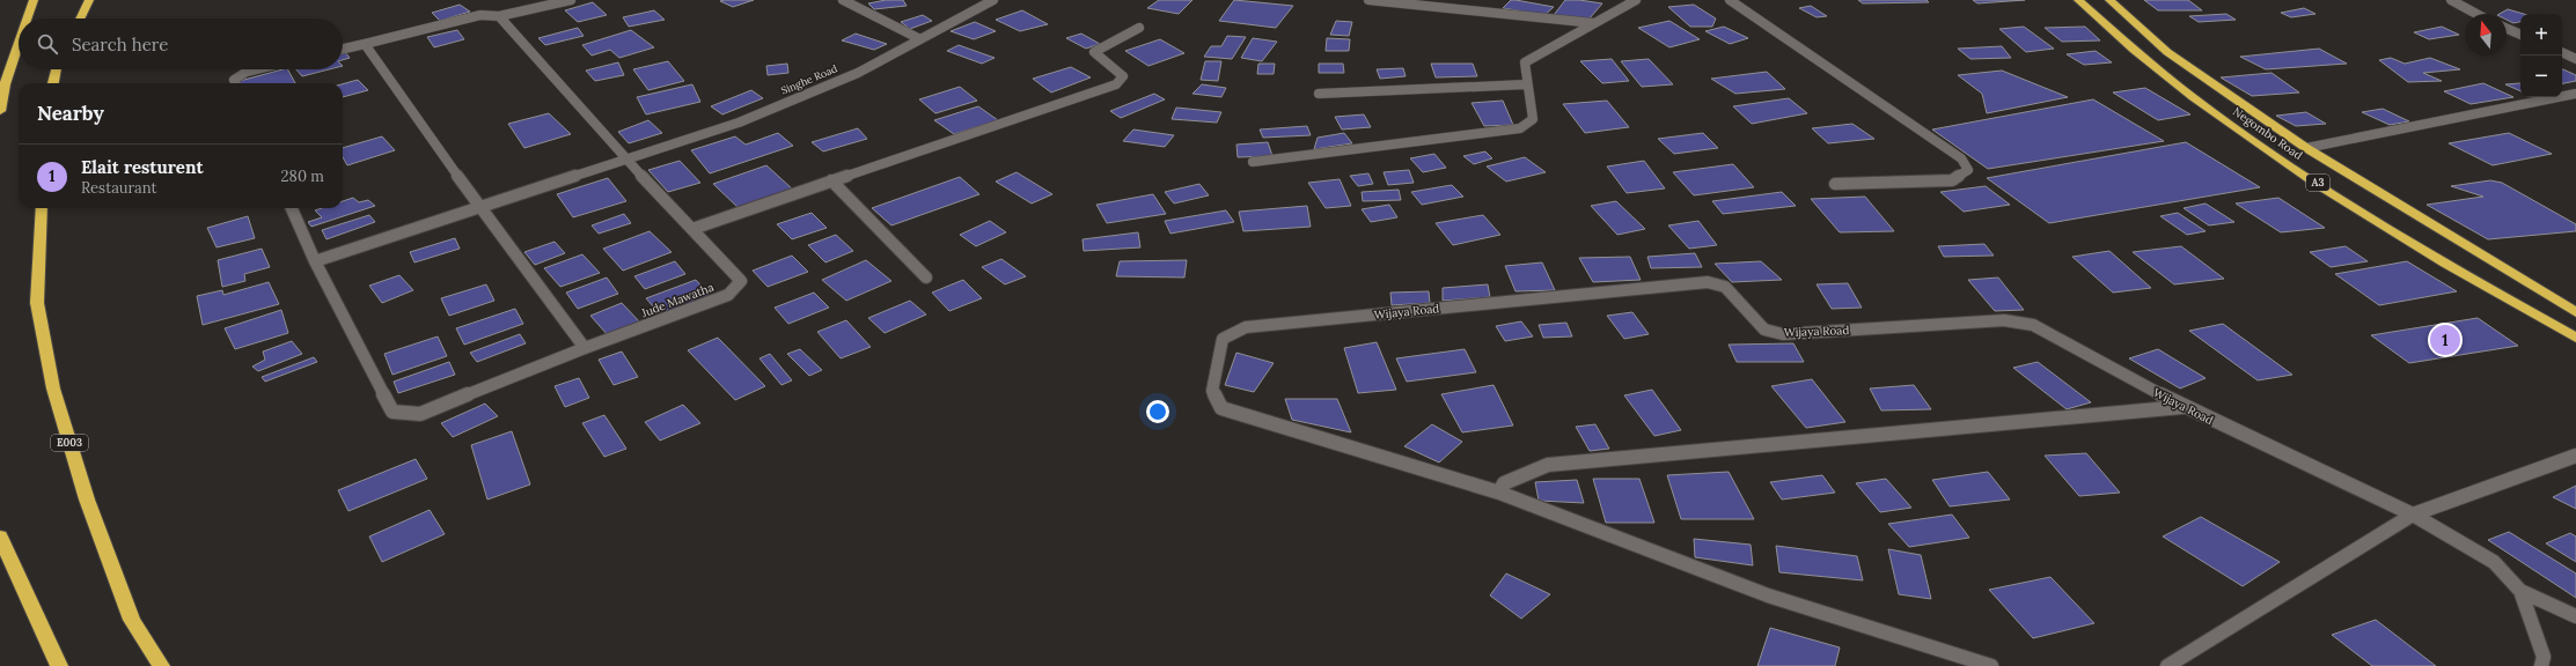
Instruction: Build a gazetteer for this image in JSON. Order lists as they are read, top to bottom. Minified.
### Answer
{"streets":{"highway":["Negombo Road","A3","E003"],"street":["Singhe Road","Jude Mawatha","Wijaya Road"]},"crossings":[["Singhe Road","Jude Mawatha"]],"north":"top","page":{"map_buttons":["+","−"],"search":"Search here","heading":"Nearby","list":[{"mark":"1","name":"Elait resturent","note":"Restaurant","value":"280 m"}],"pins":"1"}}
